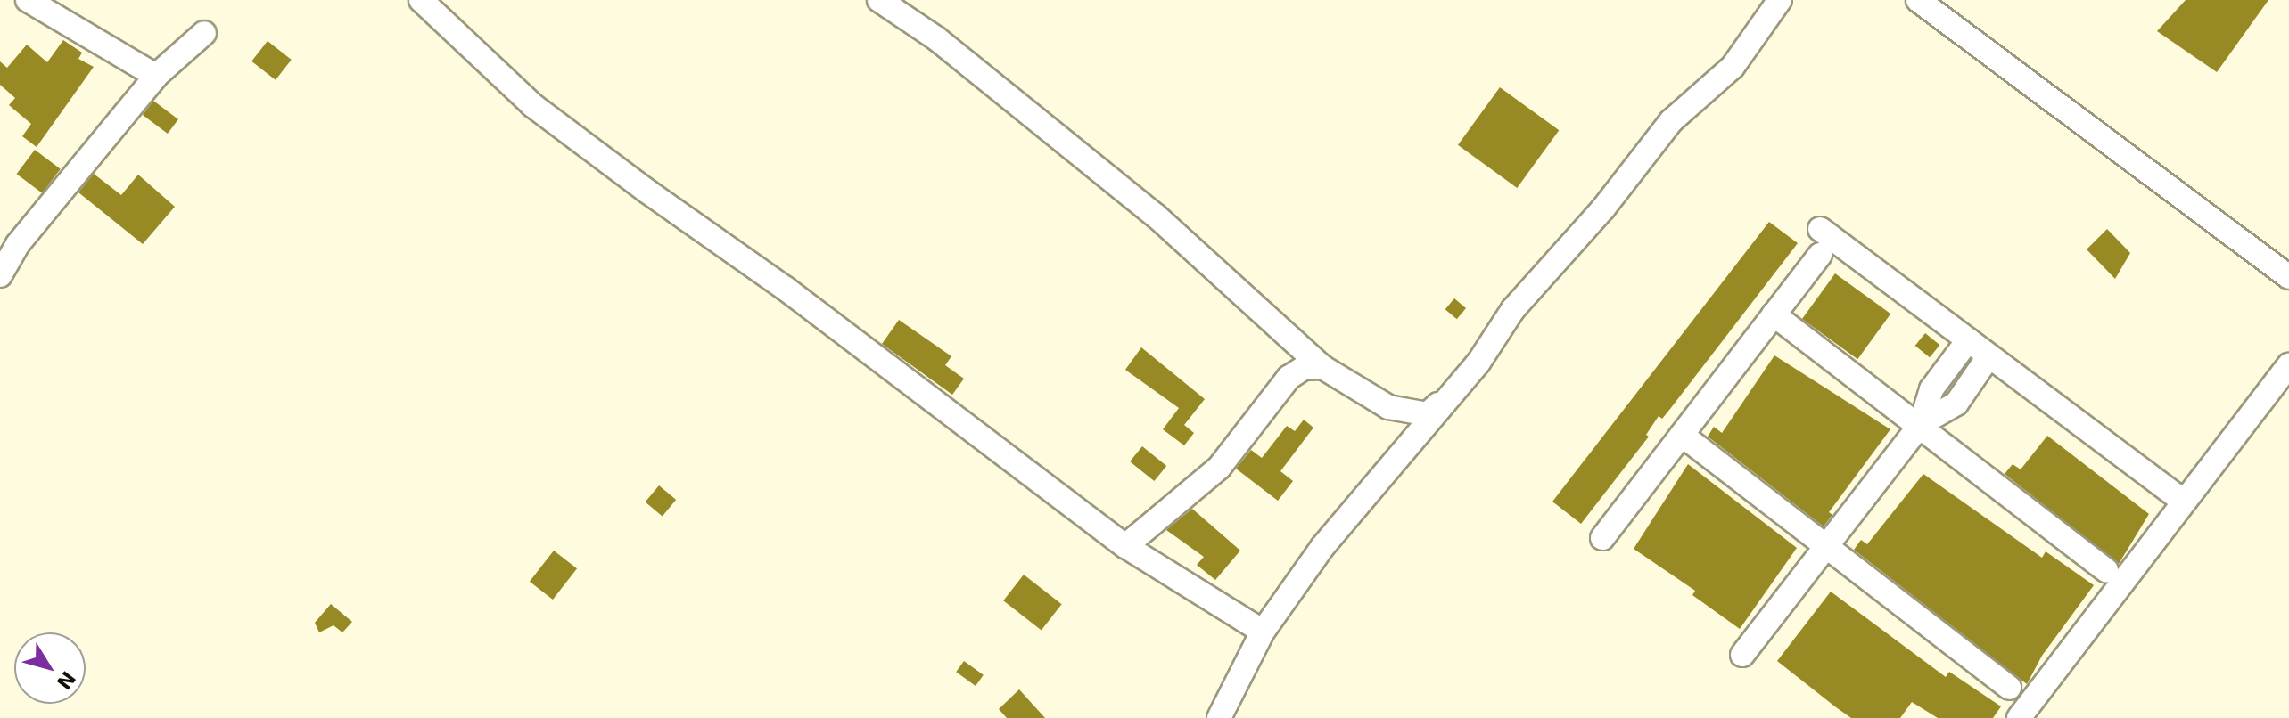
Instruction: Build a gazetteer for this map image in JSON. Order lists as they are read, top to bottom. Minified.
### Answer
{"north":"bottom right"}
